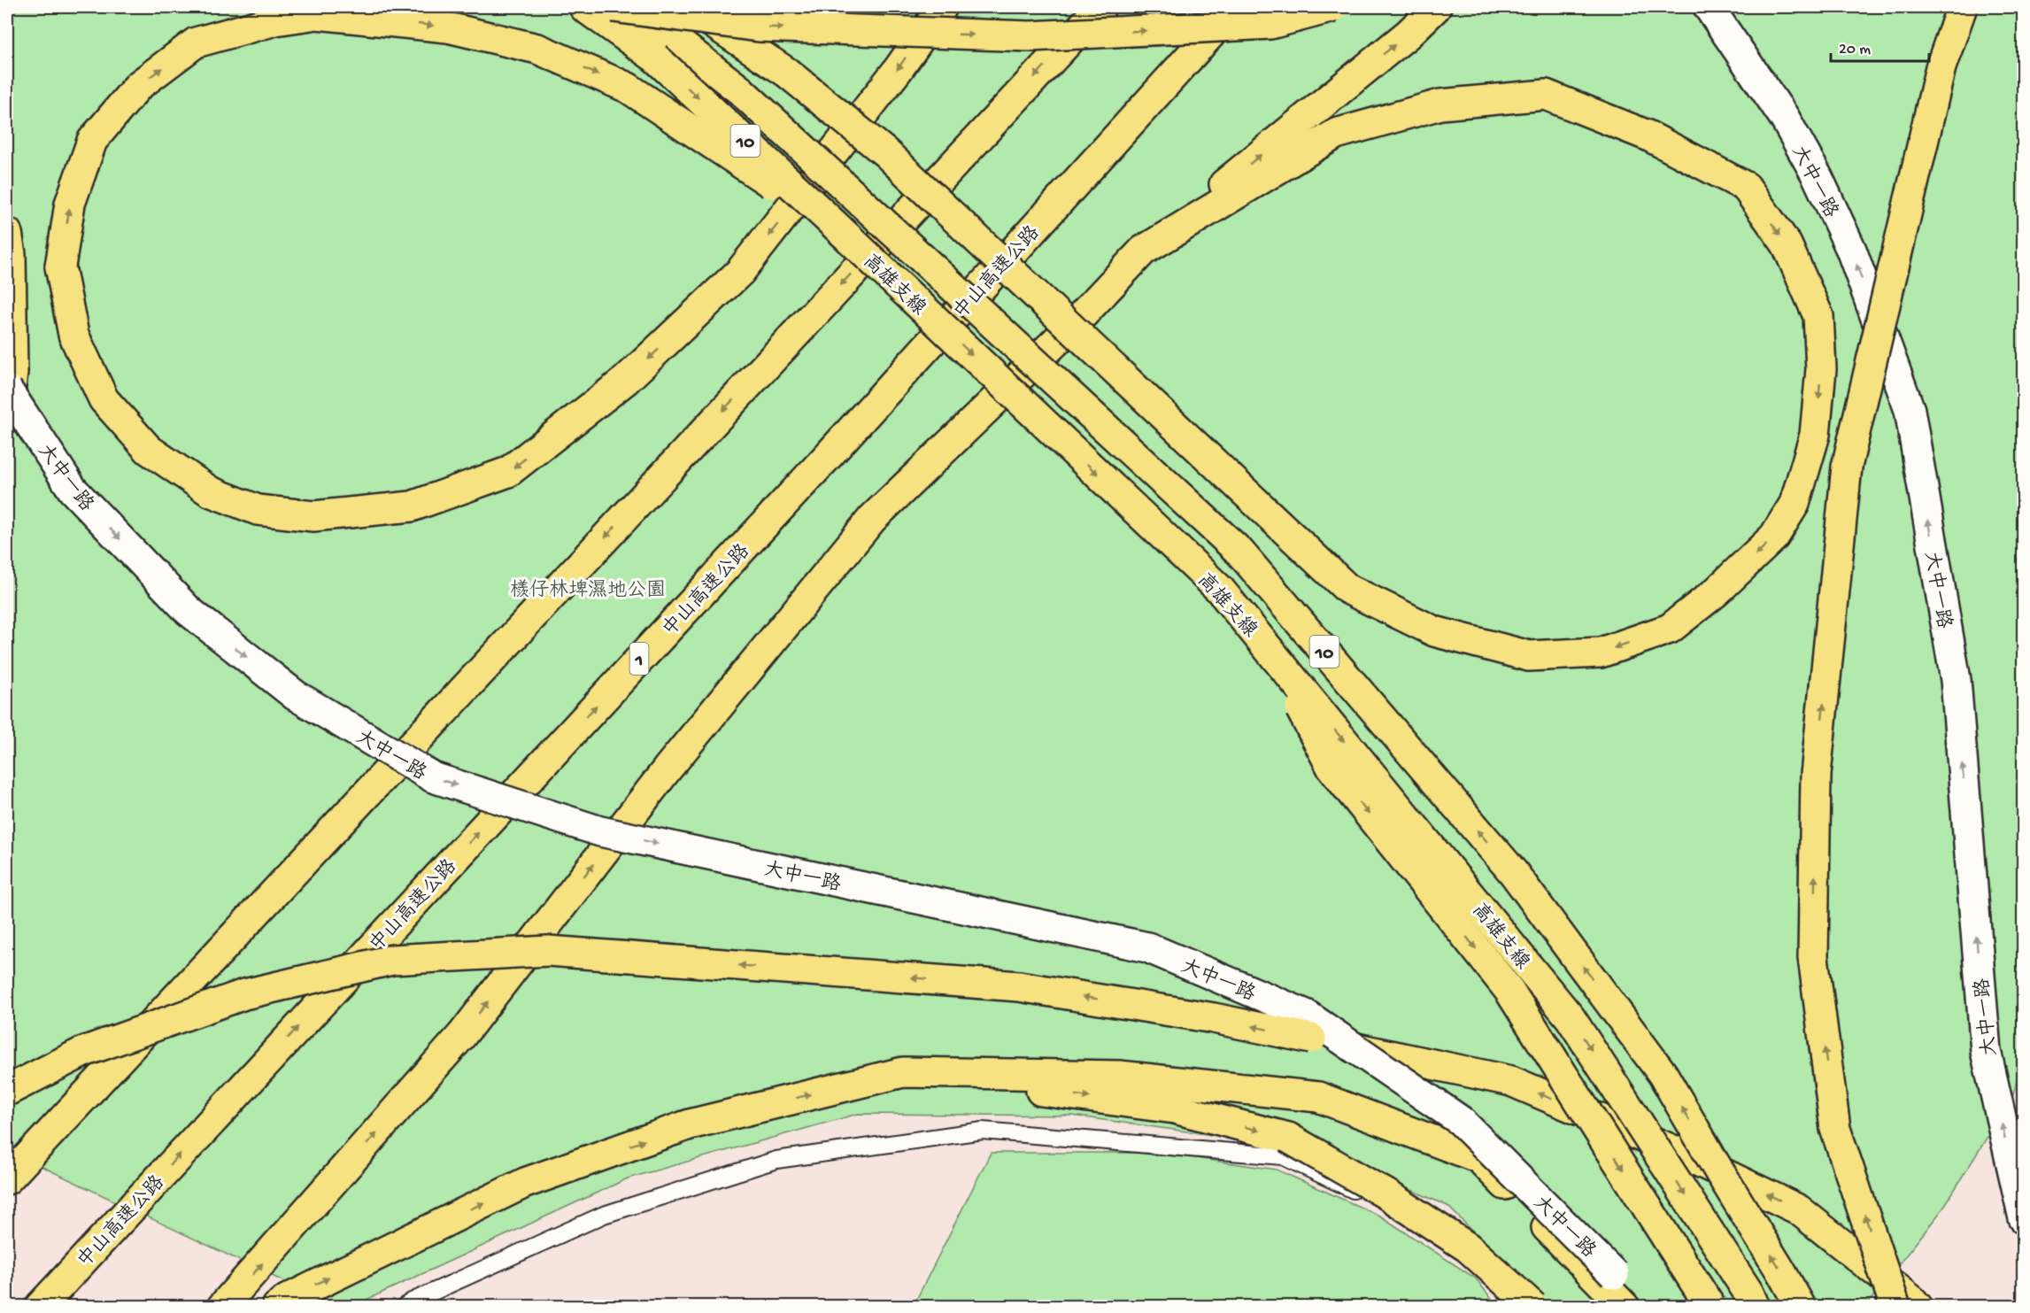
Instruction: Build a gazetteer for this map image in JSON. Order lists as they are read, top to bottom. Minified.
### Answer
{"streets":{"highway":["10","中山高速公路","高雄支線","1"],"street":["大中一路"]},"parks":["檨仔林埤濕地公園"],"scale_bar":"20 m"}
